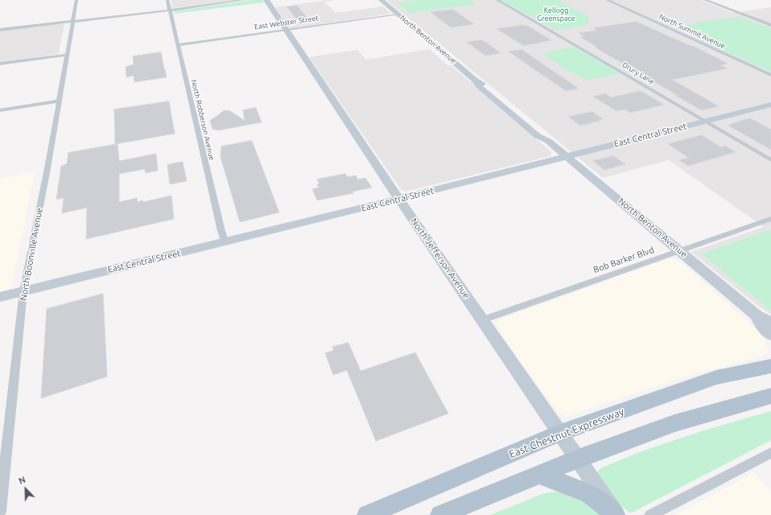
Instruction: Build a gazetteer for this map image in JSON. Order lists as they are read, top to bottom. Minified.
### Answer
{"streets":{"main road":["North Benton Avenue","East Central Street","North Jefferson Avenue","East Chestnut Expressway"],"street":["East Webster Street","North Summit Avenue","Drury Lane","North Robberson Avenue","North Boonville Avenue","Bob Barker Blvd"]},"crossings":[["East Webster Street","North Benton Avenue"],["East Webster Street","North Robberson Avenue"],["East Webster Street","North Jefferson Avenue"],["North Benton Avenue","East Central Street"],["North Benton Avenue","Bob Barker Blvd"],["Drury Lane","East Central Street"],["North Robberson Avenue","East Central Street"],["East Central Street","North Boonville Avenue"],["East Central Street","North Jefferson Avenue"],["North Jefferson Avenue","Bob Barker Blvd"],["North Jefferson Avenue","East Chestnut Expressway"]],"parks":["Kellogg Greenspace"],"north":"top left"}
